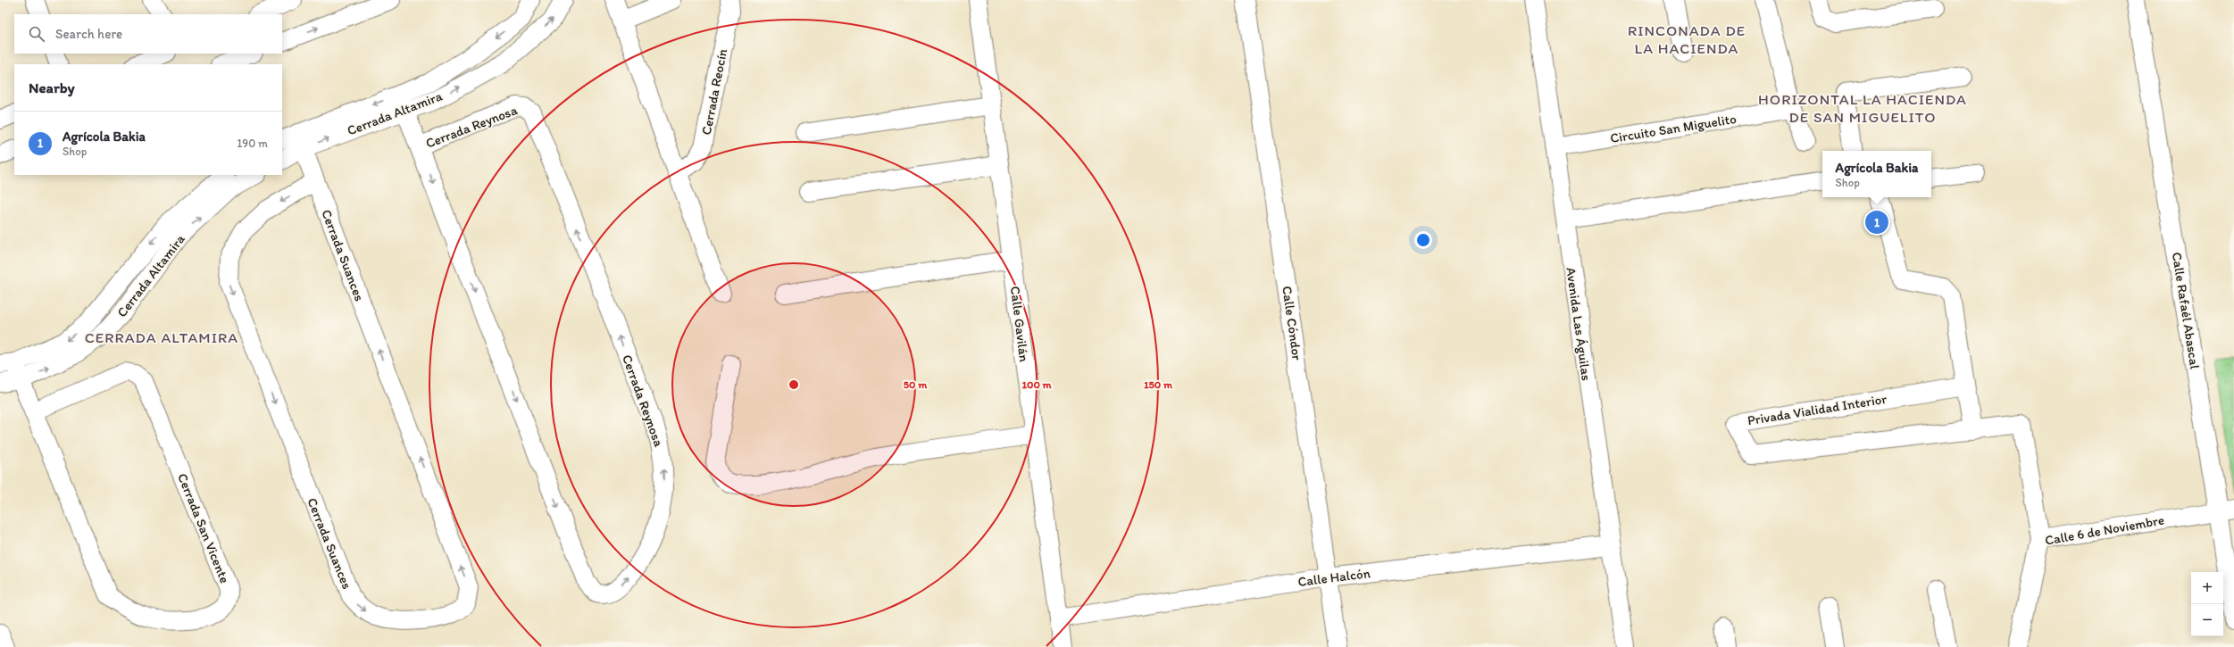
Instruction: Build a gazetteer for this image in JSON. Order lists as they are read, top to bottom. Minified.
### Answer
{"streets":{"street":["Cerrada Reocín","Cerrada Altamira","Cerrada Reynosa","Circuito San Miguelito","Cerrada Suances","Calle Rafaél Abascal","Calle Cóndor","Calle Gavilán","Avenida Las Águilas","Privada Vialidad Interior","Cerrada San Vicente","Calle 6 de Noviembre","Calle Halcón"]},"crossings":[["Cerrada Altamira","Cerrada Reynosa"],["Cerrada Altamira","Cerrada Suances"],["Cerrada Altamira","Cerrada San Vicente"],["Circuito San Miguelito","Avenida Las Águilas"],["Calle Rafaél Abascal","Calle 6 de Noviembre"],["Calle Cóndor","Calle Halcón"],["Calle Gavilán","Calle Halcón"],["Avenida Las Águilas","Calle Halcón"],["Privada Vialidad Interior","Calle 6 de Noviembre"]],"districts":["RINCONADA DE LA HACIENDA","HORIZONTAL LA HACIENDA DE SAN MIGUELITO","CERRADA ALTAMIRA"],"page":{"search":"Search here","heading":"Nearby","list":[{"mark":"1","name":"Agrícola Bakia","note":"Shop","value":"190 m"}],"popup":["Agrícola Bakia","Shop"],"pins":"1","map_buttons":["+","−"]},"rings":["50 m","100 m","150 m"]}
